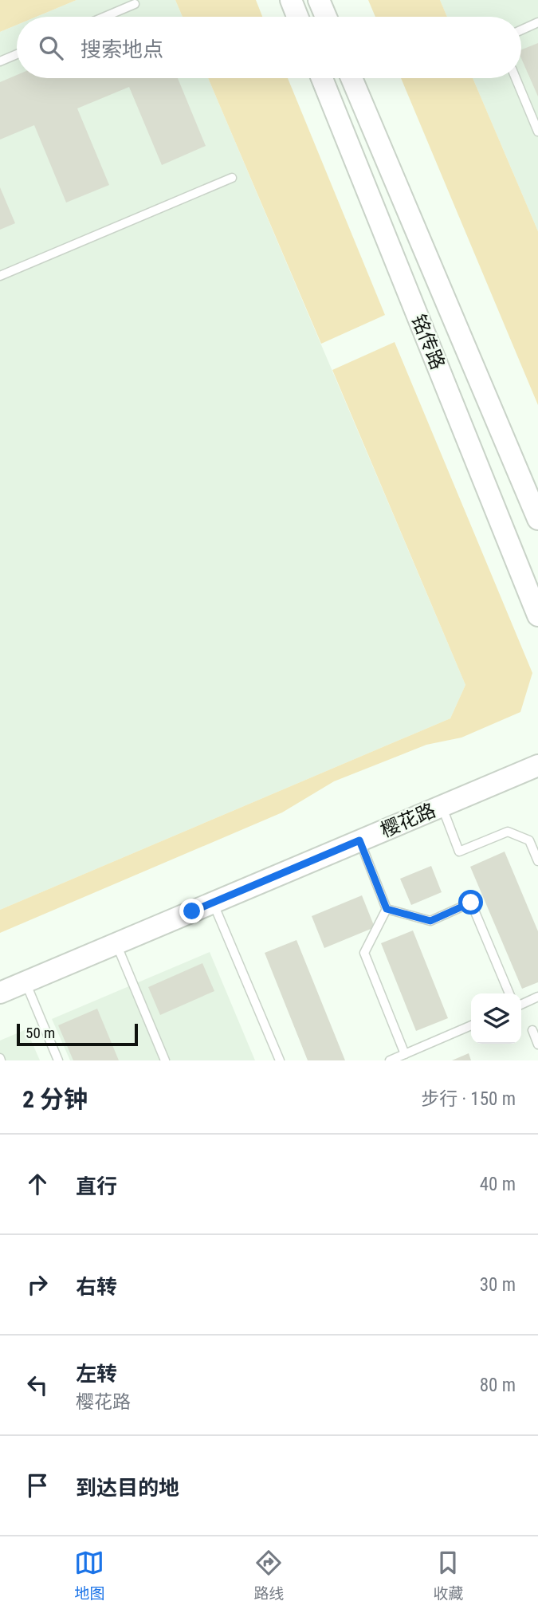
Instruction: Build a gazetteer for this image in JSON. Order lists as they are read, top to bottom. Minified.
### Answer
{"streets":{"main road":["铭传路","樱花路"]},"scale_bar":"50 m","page":{"search":"搜索地点","scale":"50 m","heading":["2 分钟","步行 · 150 m"],"list":[["直行","40 m"],["右转","30 m"],["左转","樱花路","80 m"],"到达目的地"],"nav":["地图","路线","收藏"]}}
